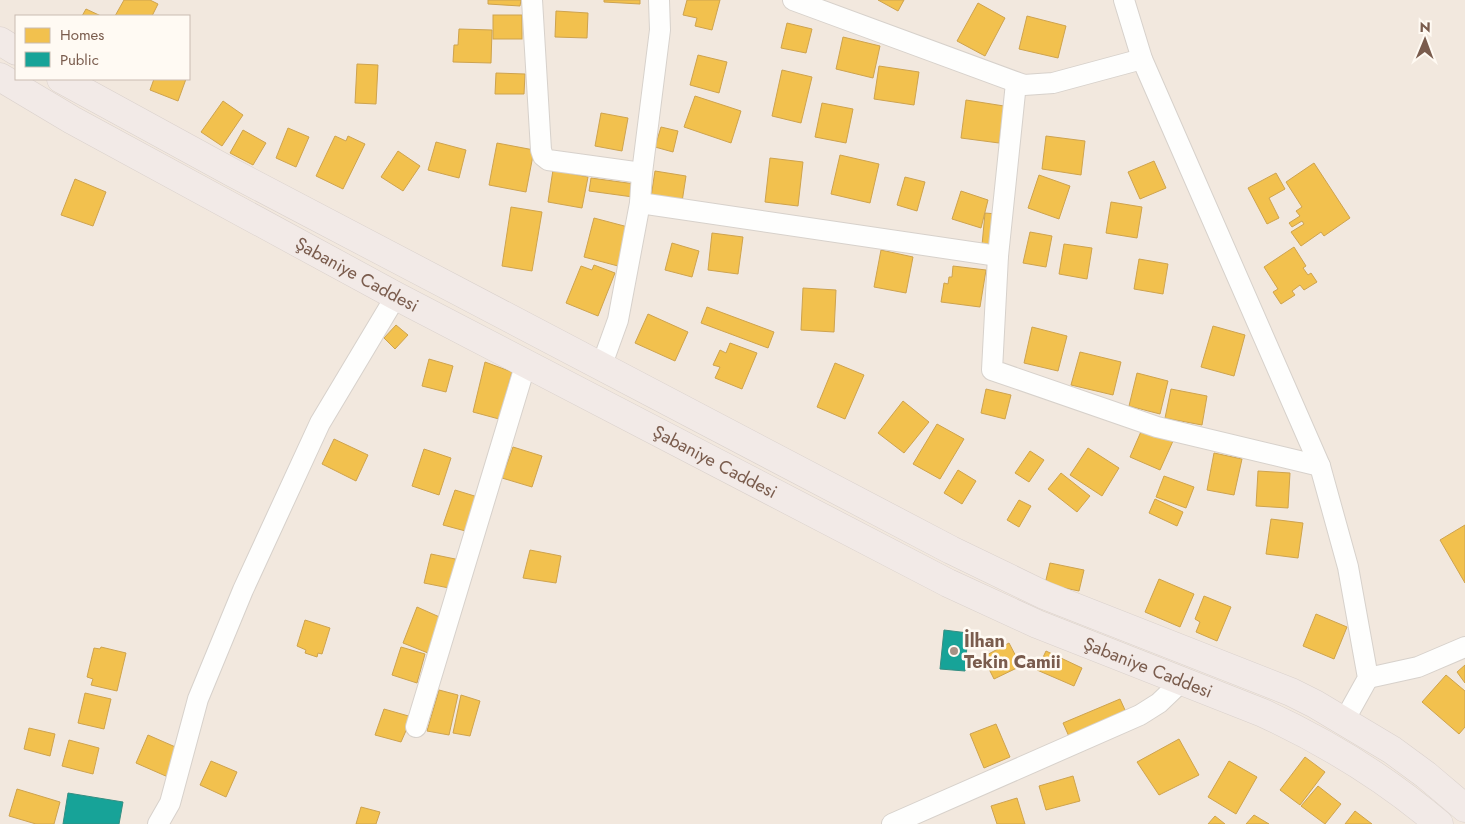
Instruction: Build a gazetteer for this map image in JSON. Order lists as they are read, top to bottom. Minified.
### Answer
{"streets":{"highway":["Şabaniye Caddesi"]},"places":["İlhan Tekin Camii"],"legend":["Homes","Public"],"north":"top"}
